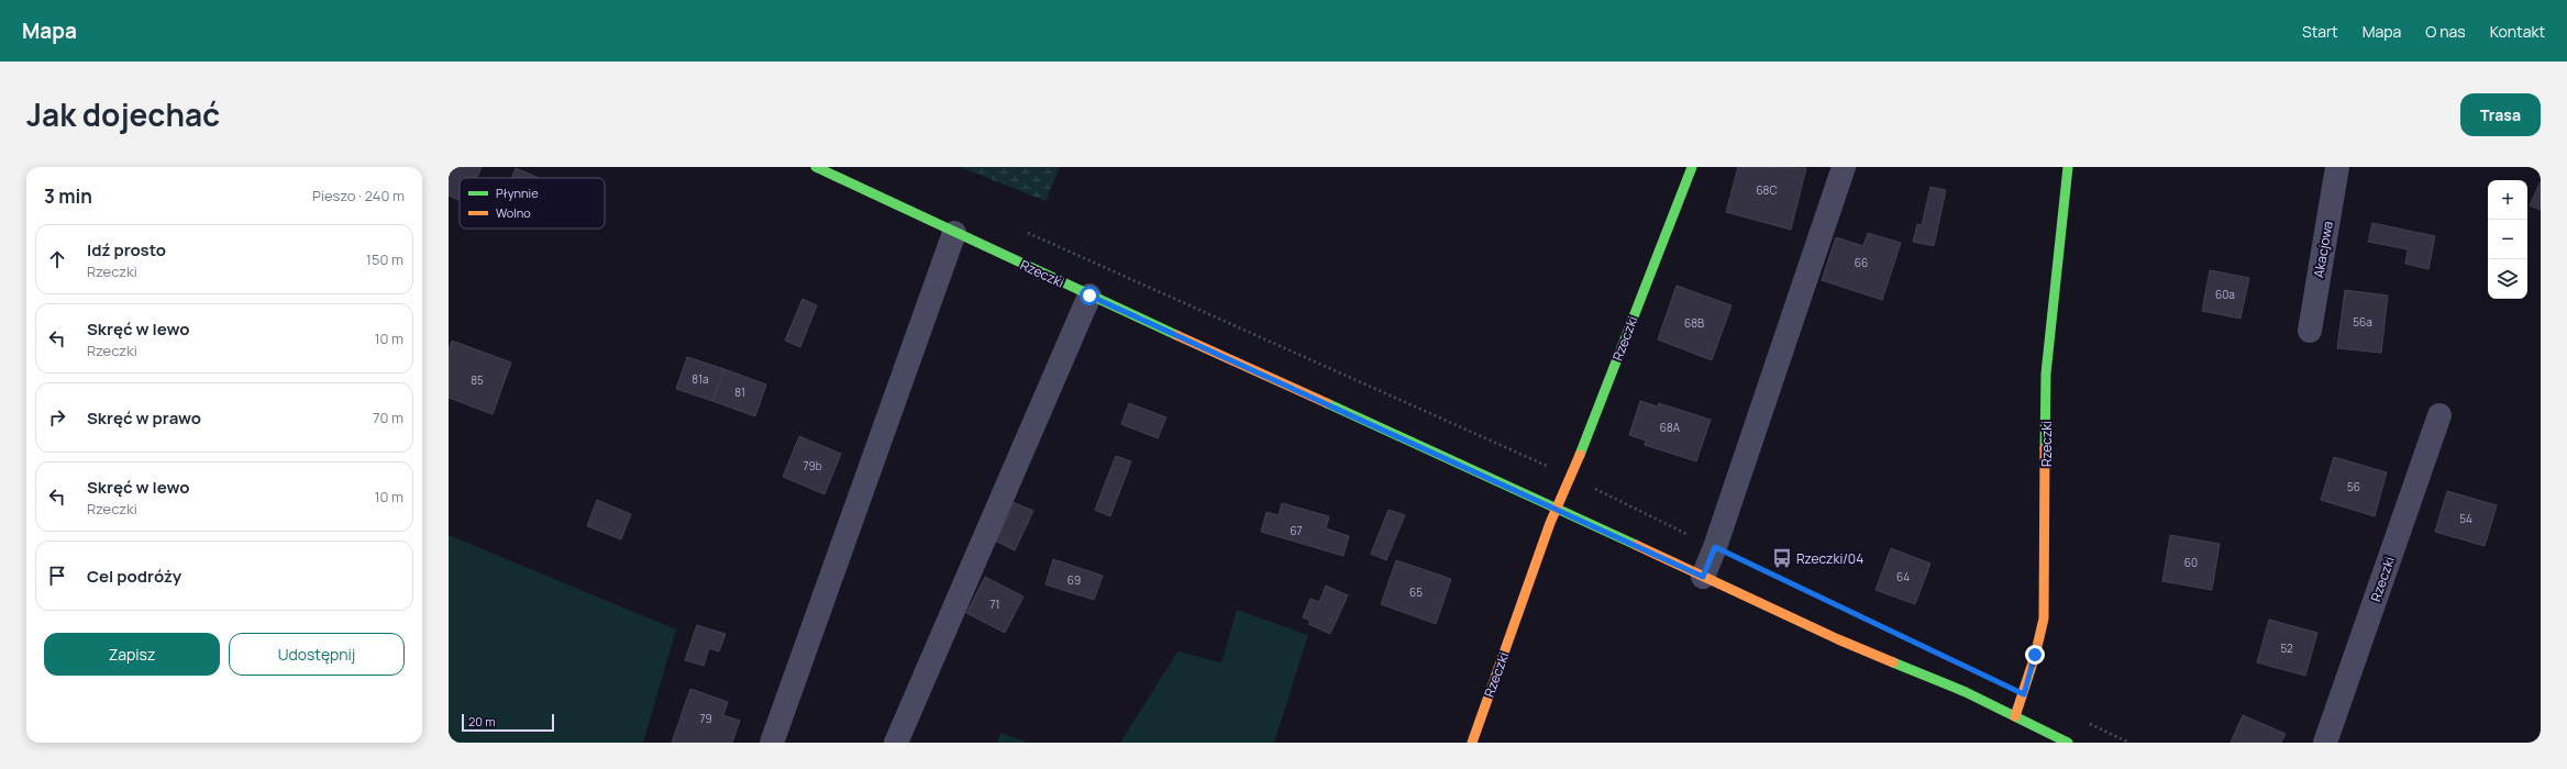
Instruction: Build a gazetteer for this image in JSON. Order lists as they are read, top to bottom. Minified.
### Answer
{"streets":{"main road":["Rzeczki"],"street":["Akacjowa"]},"places":{"bus stop":["Rzeczki/04"]},"house_numbers":["68C","66","60a","56a","68B","81a","85","81","68A","79b","56","54","67","60","64","69","65","71","52","79"],"legend":["Płynnie","Wolno"],"scale_bar":"20 m","page":{"header":"Mapa","nav":["Start","Mapa","O nas","Kontakt"],"title":"Jak dojechać","buttons":["Trasa",["Zapisz","Udostępnij"]],"heading":["3 min","Pieszo · 240 m"],"map_buttons":["+","−"],"list":[["Idź prosto","Rzeczki","150 m"],["Skręć w lewo","Rzeczki","10 m"],["Skręć w prawo","70 m"],["Skręć w lewo","Rzeczki","10 m"],"Cel podróży"],"scale":"20 m"}}
